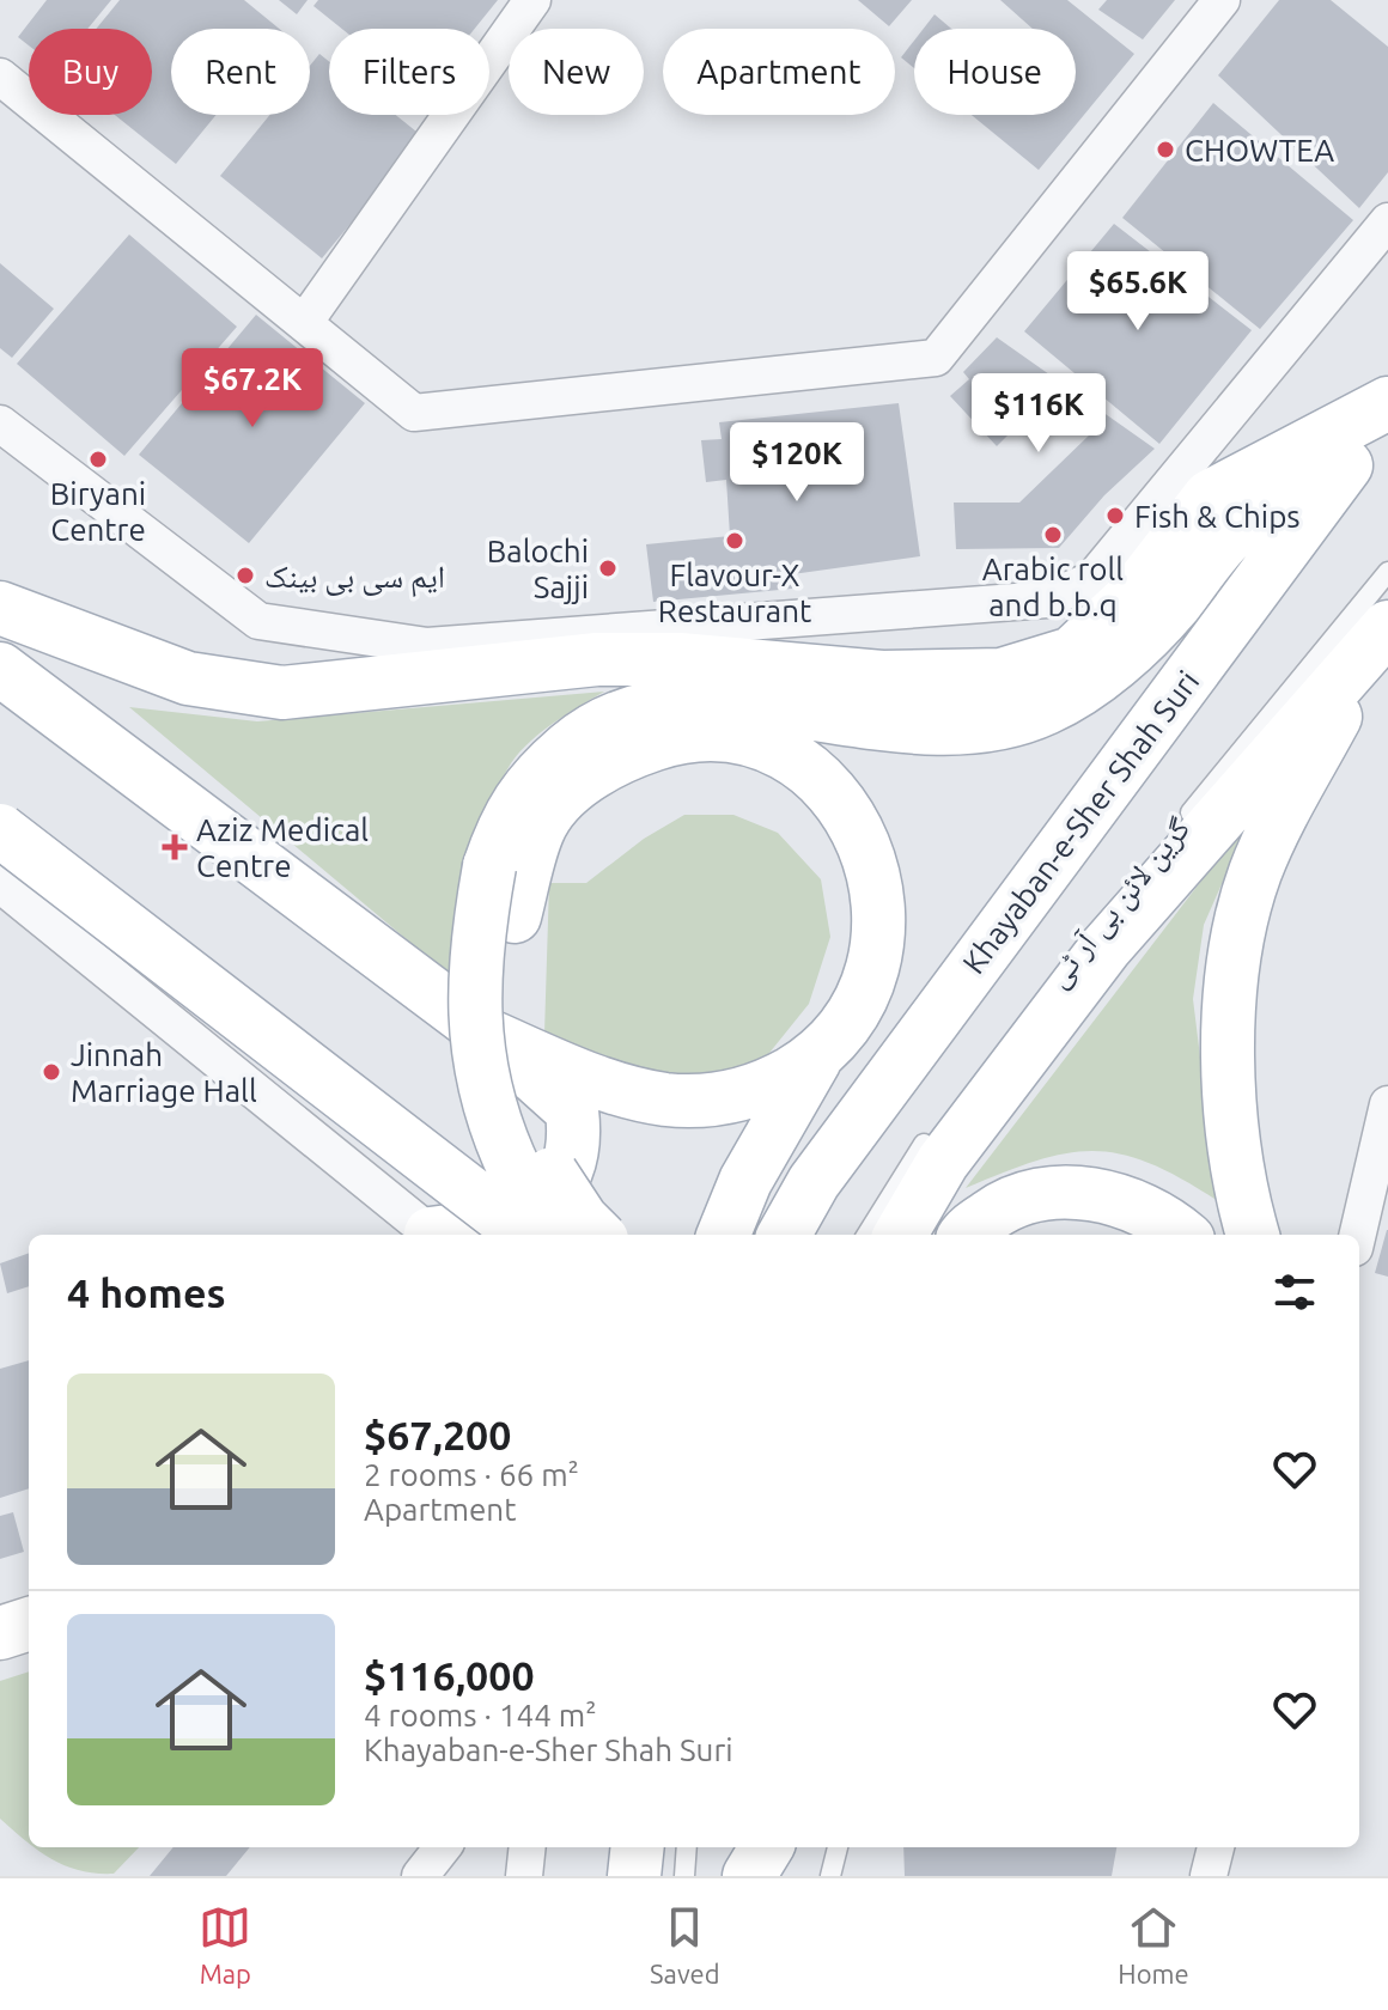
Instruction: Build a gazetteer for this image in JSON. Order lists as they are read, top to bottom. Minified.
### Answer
{"streets":{"main road":["Khayaban-e-Sher Shah Suri"],"lane":["گرین لائن بی آر ٹی"]},"places":{"other":["CHOWTEA","Biryani Centre","Fish & Chips","Arabic roll and b.b.q","Flavour-X Restaurant","Balochi Sajji","ایم سی بی بینک","Jinnah Marriage Hall"],"health":["Aziz Medical Centre"]},"page":{"chip":["Buy","Rent","Filters","New","Apartment","House"],"price":["$65.6K","$67.2K","$116K","$120K"],"heading":"4 homes","list":[{"name":"$67,200","note":"2 rooms · 66 m² · Apartment"},{"name":"$116,000","note":"4 rooms · 144 m² · Khayaban-e-Sher Shah Suri"}],"tabs":["Map","Saved","Home"]}}
